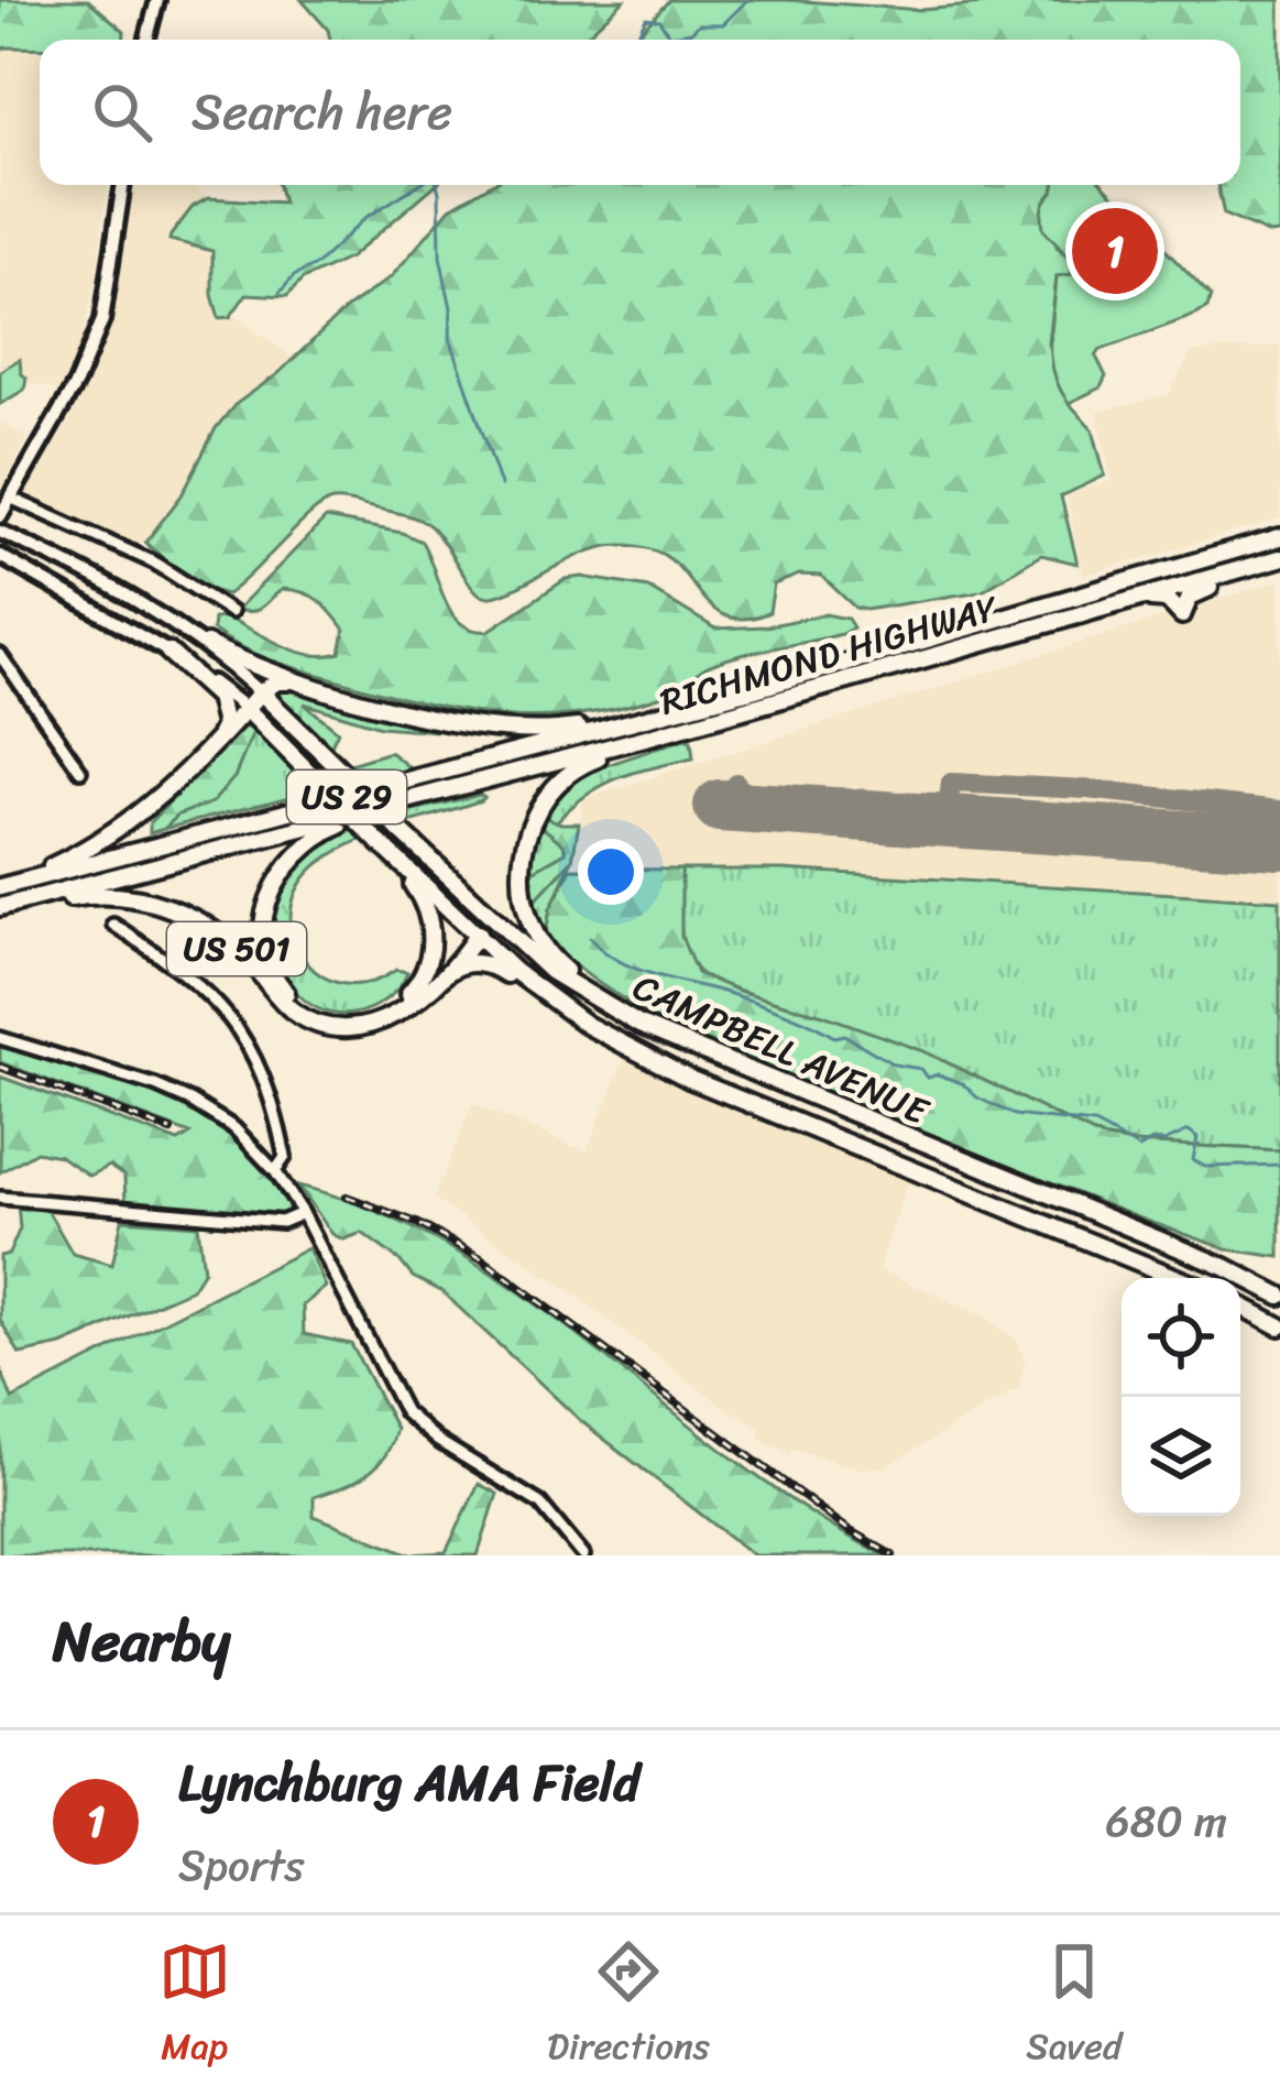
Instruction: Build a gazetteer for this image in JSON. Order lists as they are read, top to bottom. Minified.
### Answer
{"streets":{"highway":["RICHMOND HIGHWAY","US 29","US 501","CAMPBELL AVENUE"]},"crossings":[["RICHMOND HIGHWAY","US 29"],["US 29","US 501"]],"page":{"search":"Search here","pins":"1","heading":"Nearby","list":[{"mark":"1","name":"Lynchburg AMA Field","note":"Sports","value":"680 m"}],"nav":["Map","Directions","Saved"]}}
